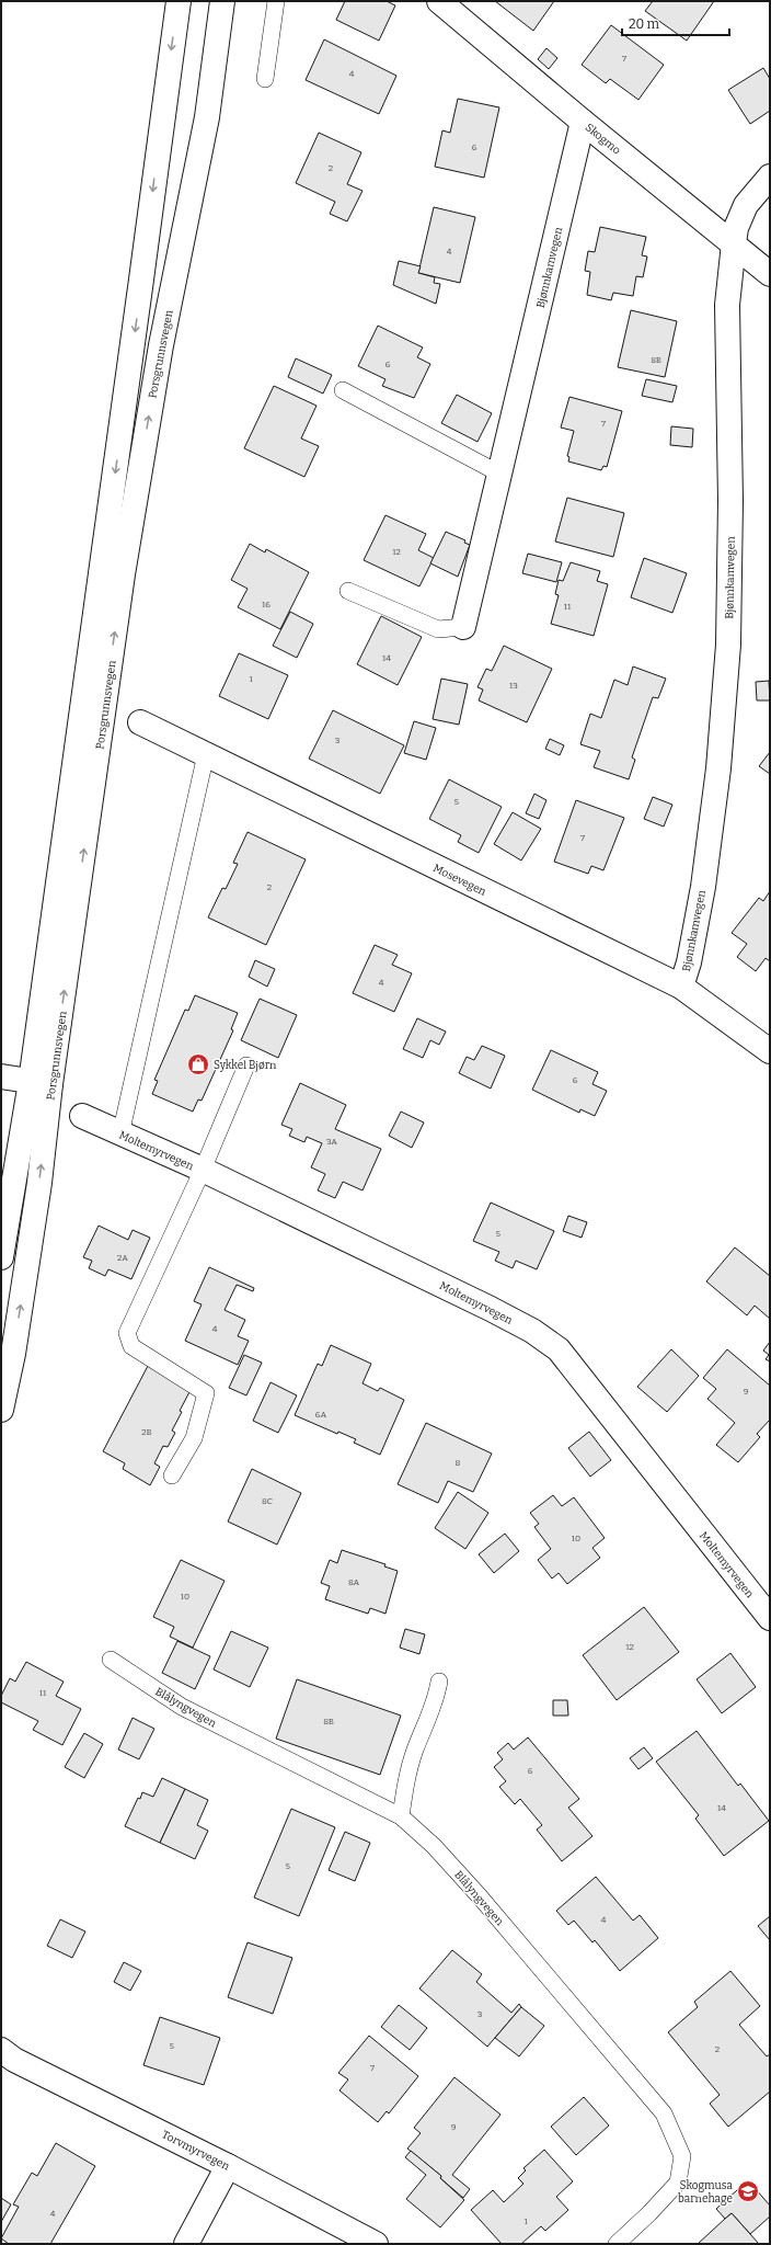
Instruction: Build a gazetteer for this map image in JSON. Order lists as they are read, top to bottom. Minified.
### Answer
{"streets":{"main road":["Skogmo","Bjønnkamvegen","Porsgrunnsvegen","Mosevegen","Moltemyrvegen","Torvmyrvegen"],"lane":["Blålyngvegen"]},"crossings":[["Skogmo","Bjønnkamvegen"],["Bjønnkamvegen","Mosevegen"]],"places":{"shop":["Sykkel Bjørn"],"school or university":["Skogmusa barnehage"]},"house_numbers":["7","4","6","2","4","8B","6","7","12","16","11","14","1","13","3","5","7","2","4","6","3A","5","2A","4","9","6A","2B","8","8C","10","8A","10","12","11","8B","6","14","5","4","3","5","2","7","9","4","1"],"scale_bar":"20 m"}
